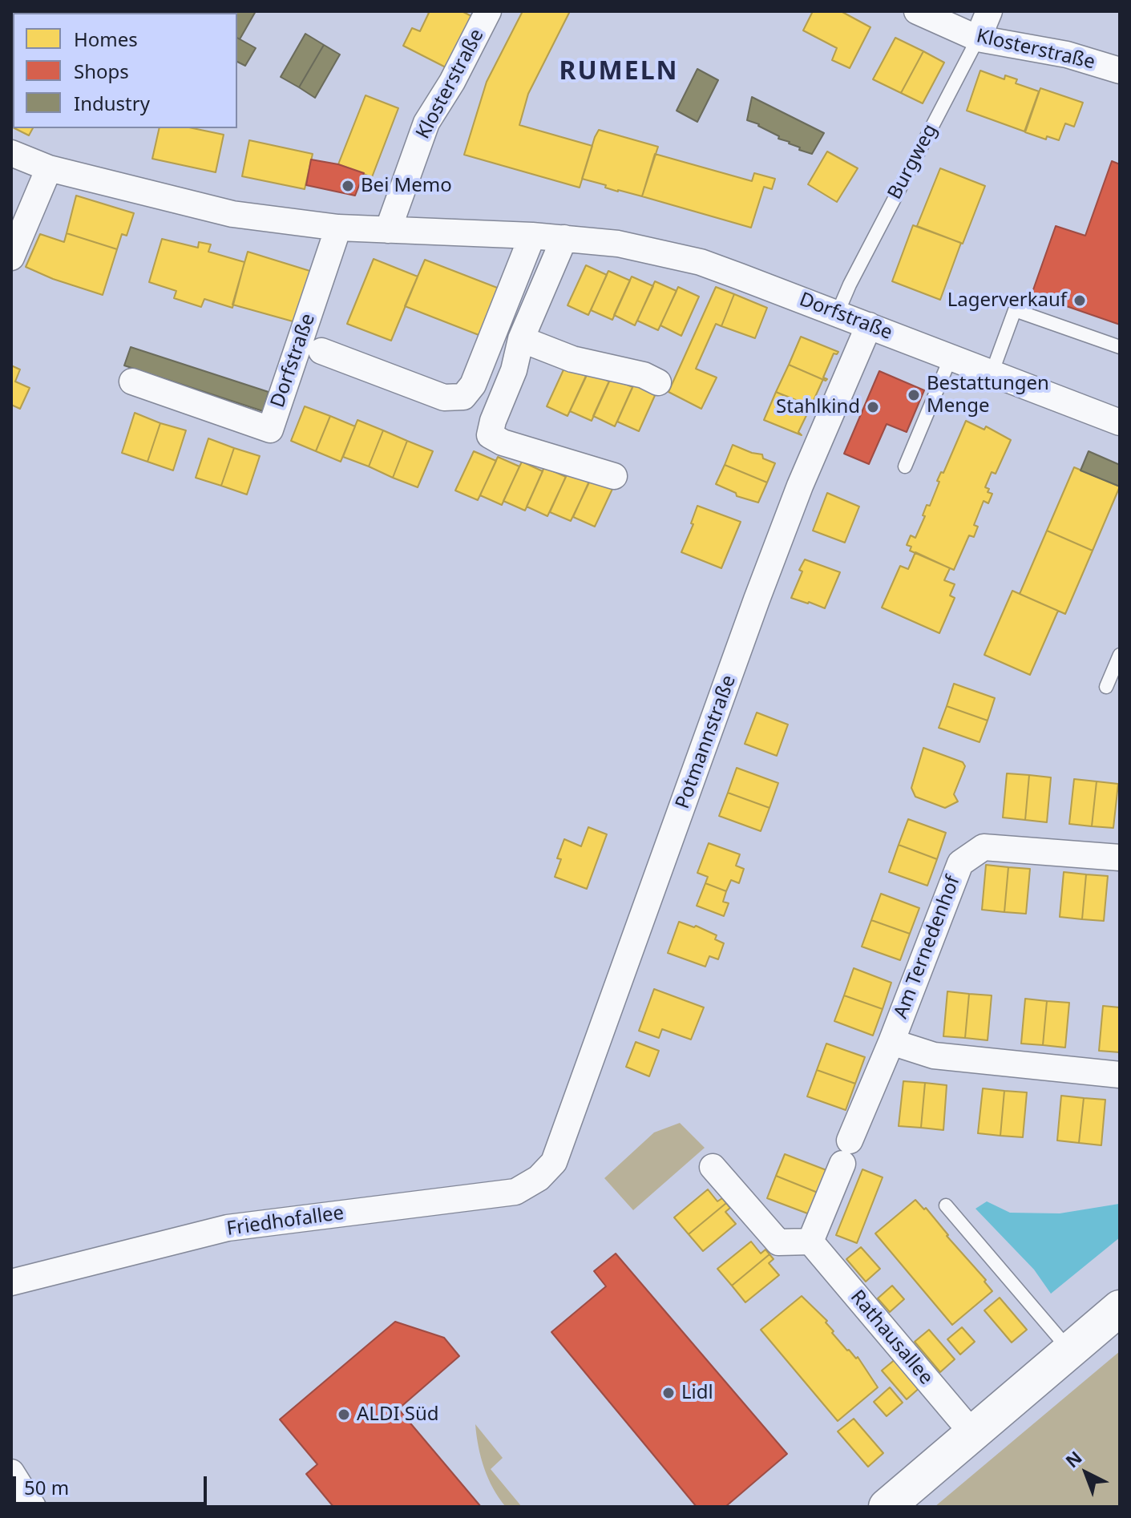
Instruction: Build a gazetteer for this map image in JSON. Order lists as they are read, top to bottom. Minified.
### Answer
{"streets":{"street":["Klosterstraße","Burgweg","Dorfstraße","Potmannstraße","Am Ternedenhof","Friedhofallee","Rathausallee"]},"crossings":[["Klosterstraße","Burgweg"],["Klosterstraße","Dorfstraße"],["Burgweg","Dorfstraße"],["Dorfstraße","Potmannstraße"],["Potmannstraße","Friedhofallee"],["Am Ternedenhof","Rathausallee"]],"districts":["RUMELN"],"places":["Bei Memo","Lagerverkauf","Bestattungen Menge","Stahlkind","Lidl","ALDI Süd"],"legend":["Homes","Shops","Industry"],"scale_bar":"50 m","north":"top left"}
